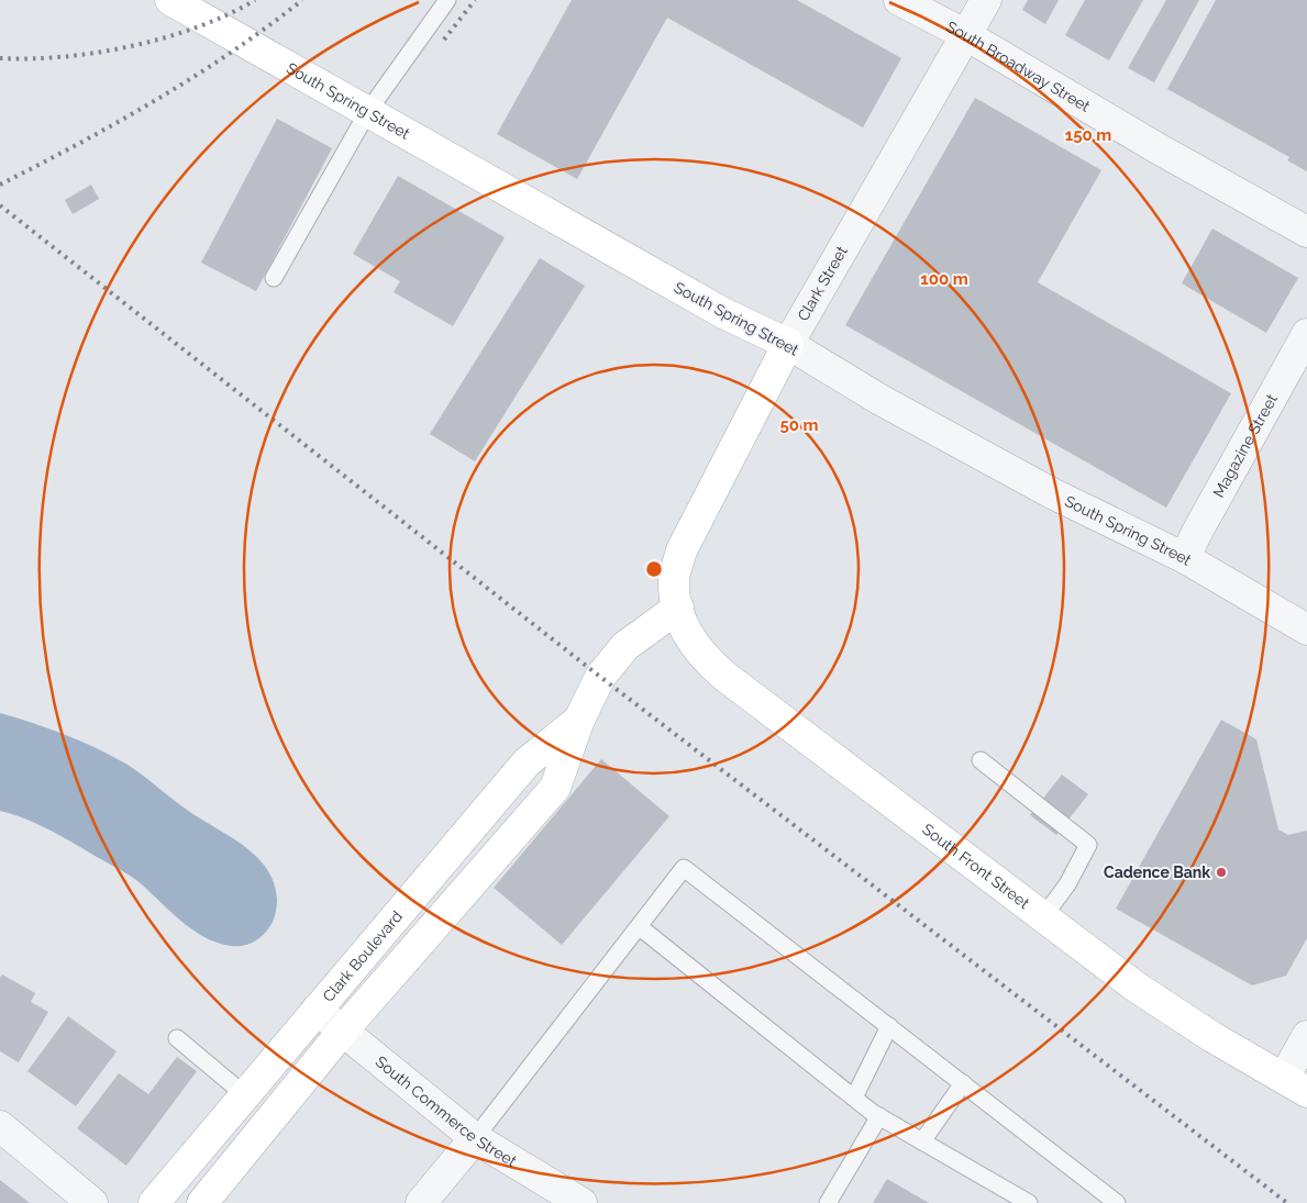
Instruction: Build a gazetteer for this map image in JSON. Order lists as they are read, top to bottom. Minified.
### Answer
{"streets":{"street":["South Broadway Street","South Spring Street","Clark Street","Magazine Street","South Front Street","Clark Boulevard","South Commerce Street"]},"crossings":[["South Broadway Street","Clark Street"],["South Spring Street","Clark Street"],["South Spring Street","Magazine Street"],["Clark Street","South Front Street"],["Clark Street","Clark Boulevard"],["South Front Street","Clark Boulevard"],["Clark Boulevard","South Commerce Street"]],"places":["Cadence Bank"],"rings":["150 m","100 m","50 m"]}
